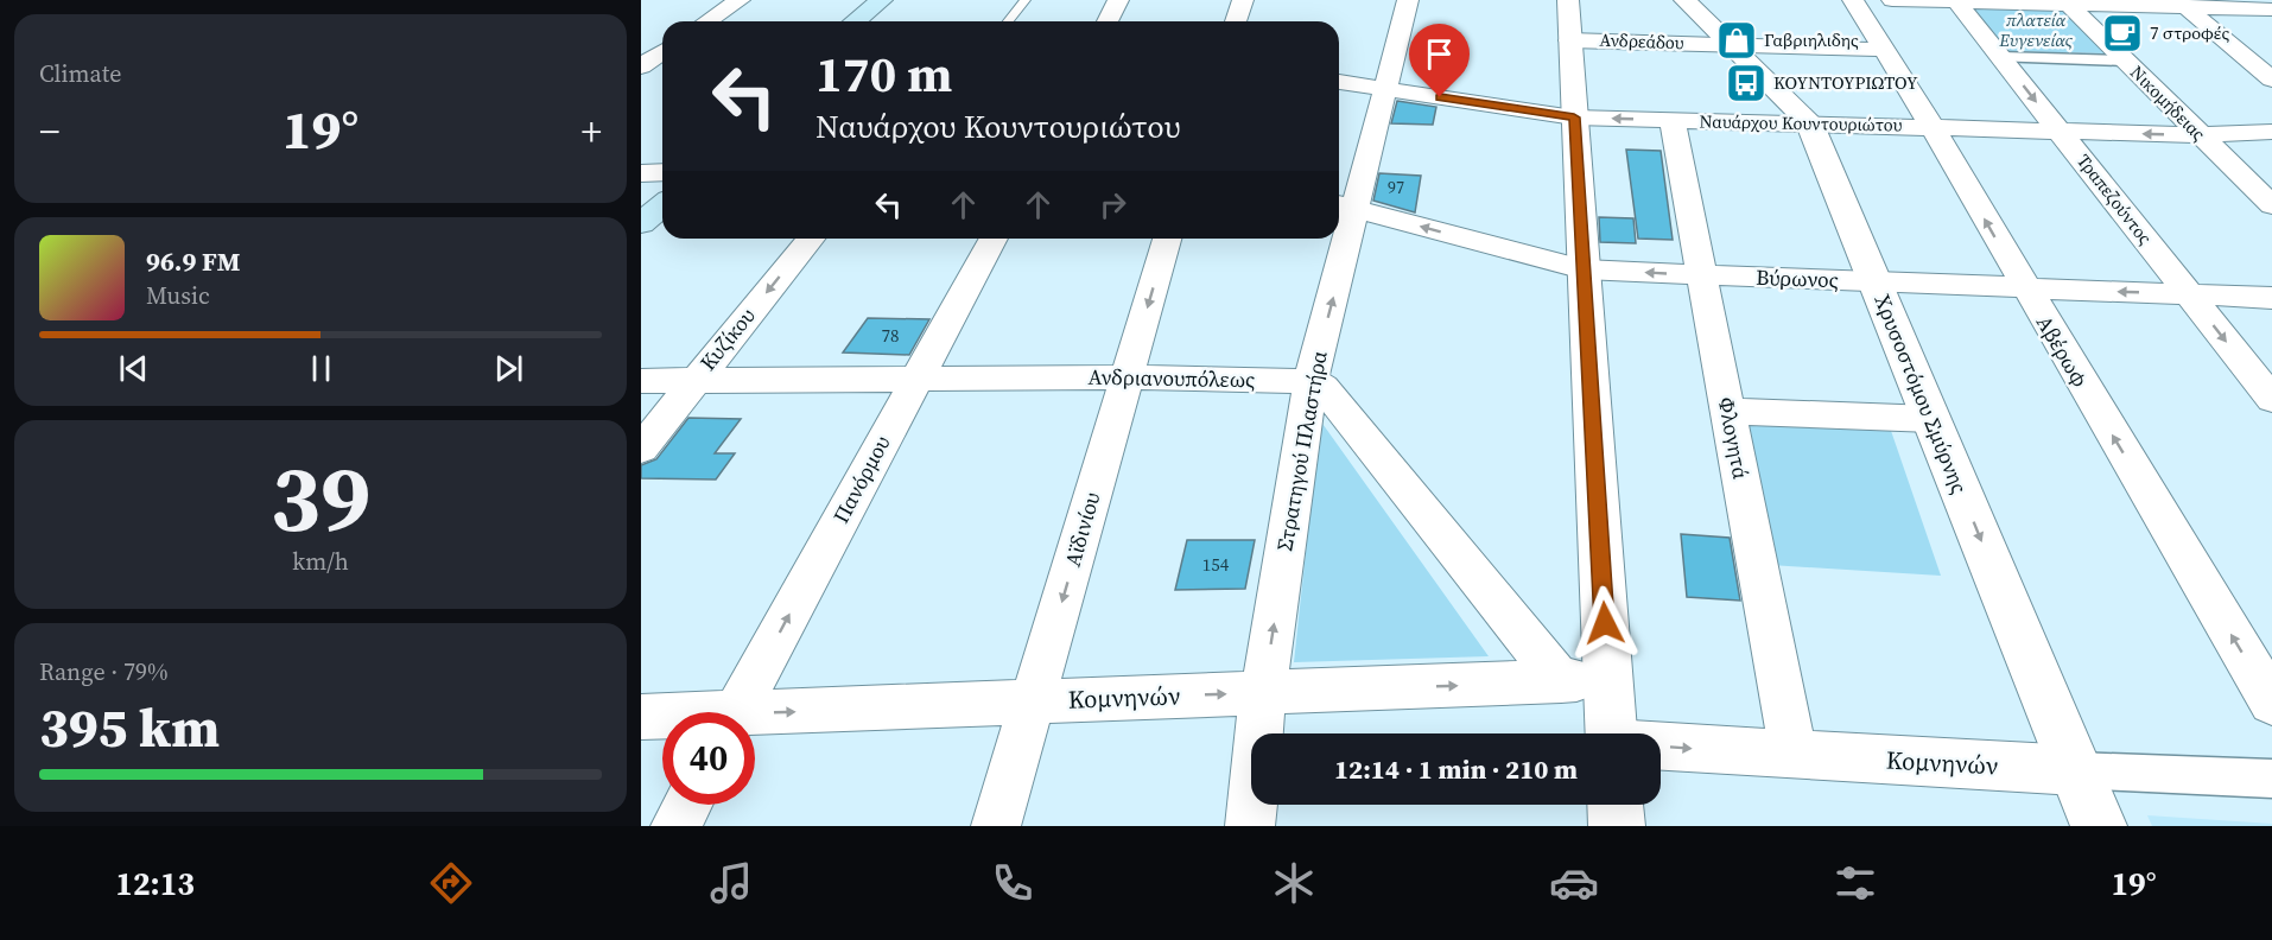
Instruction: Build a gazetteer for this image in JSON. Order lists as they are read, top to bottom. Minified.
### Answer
{"streets":{"street":["Ανδρεάδου","Νικομήδειας","Ναυάρχου Κουντουριώτου","Τραπεζούντος","Βύρωνος","Κυζίκου","Αβέρωφ","Ανδριανουπόλεως","Χρυσοστόμου Σμύρνης","Φλογητά","Στρατηγού Πλαστήρα","Πανόρμου","Αϊδινίου","Κομνηνών"]},"crossings":[["Ανδρεάδου","Αβέρωφ"],["Ανδρεάδου","Χρυσοστόμου Σμύρνης"],["Νικομήδειας","Ναυάρχου Κουντουριώτου"],["Ναυάρχου Κουντουριώτου","Τραπεζούντος"],["Ναυάρχου Κουντουριώτου","Αβέρωφ"],["Ναυάρχου Κουντουριώτου","Χρυσοστόμου Σμύρνης"],["Ναυάρχου Κουντουριώτου","Φλογητά"],["Ναυάρχου Κουντουριώτου","Στρατηγού Πλαστήρα"],["Τραπεζούντος","Βύρωνος"],["Βύρωνος","Αβέρωφ"],["Βύρωνος","Χρυσοστόμου Σμύρνης"],["Βύρωνος","Φλογητά"],["Βύρωνος","Στρατηγού Πλαστήρα"],["Κυζίκου","Ανδριανουπόλεως"],["Ανδριανουπόλεως","Στρατηγού Πλαστήρα"],["Ανδριανουπόλεως","Πανόρμου"],["Ανδριανουπόλεως","Αϊδινίου"],["Χρυσοστόμου Σμύρνης","Κομνηνών"],["Φλογητά","Κομνηνών"],["Στρατηγού Πλαστήρα","Κομνηνών"],["Αϊδινίου","Κομνηνών"]],"one_way":["Τραπεζούντος","Κυζίκου","Αβέρωφ","Χρυσοστόμου Σμύρνης","Πανόρμου","Αϊδινίου","Κομνηνών"],"parks":["πλατεία Ευγενείας"],"places":{"cafe":["7 στροφές"],"shop":["Γαβριηλιδης"],"bus stop":["ΚΟΥΝΤΟΥΡΙΩΤΟΥ"]},"house_numbers":["97","78","154"],"page":{"tile":["Climate",["39","km/h"],["Range · 79%","395 km"]],"turn":["170 m","Ναυάρχου Κουντουριώτου"],"heat":["−","19°","+"],"song":["96.9 FM","Music"],"limit":"40","trip":"12:14 · 1 min · 210 m","tabs":["12:13","19°"]}}
